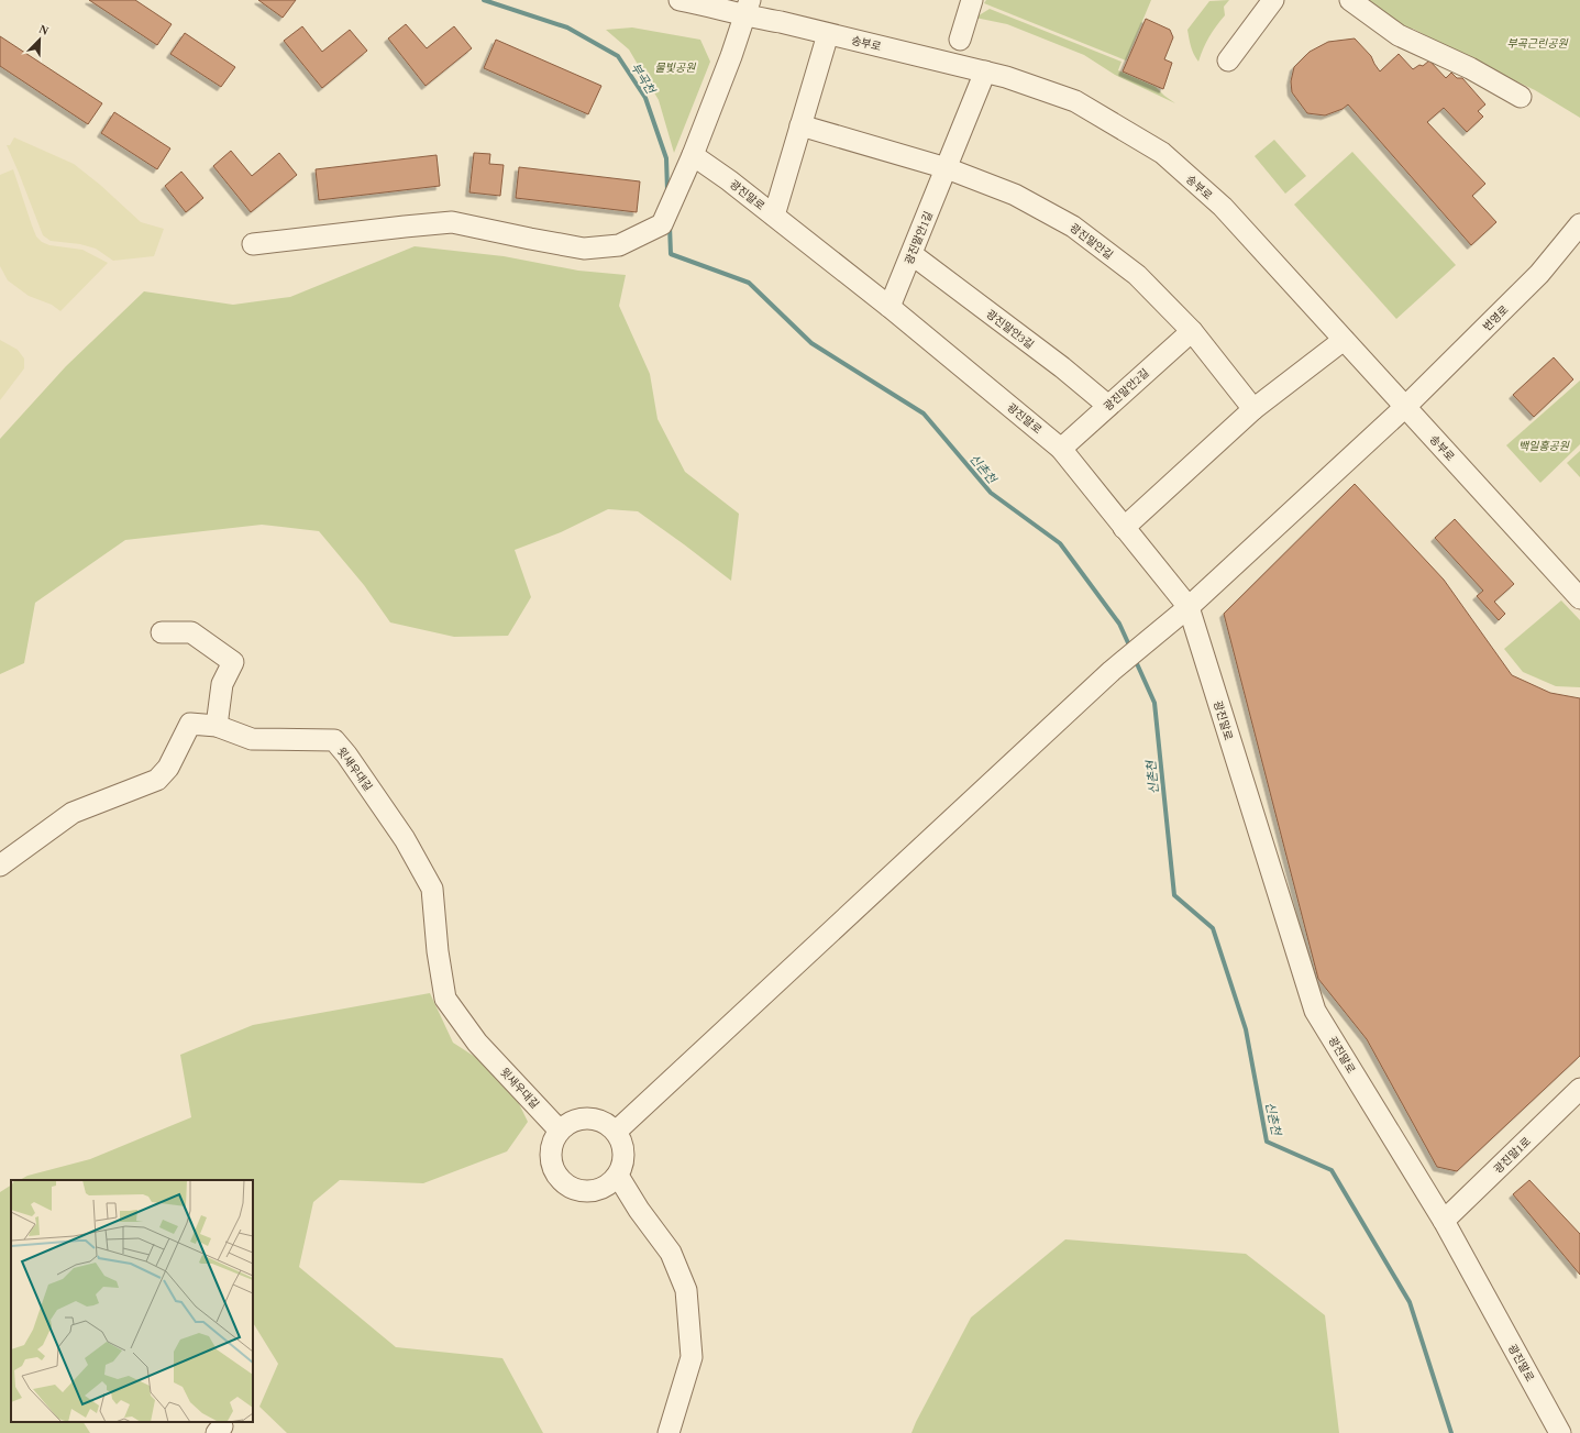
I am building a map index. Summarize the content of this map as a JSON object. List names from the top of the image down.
{
  "streets": {
    "street": [
      "송부로",
      "광진말로",
      "광진말안1길",
      "광진말안길",
      "번영로",
      "광진말안3길",
      "광진말안2길",
      "윗새우대길",
      "광진말1로"
    ]
  },
  "crossings": [
    ["송부로", "광진말안1길"],
    ["송부로", "번영로"],
    ["광진말로", "광진말안1길"],
    ["광진말로", "번영로"],
    ["광진말로", "광진말안2길"],
    ["광진말로", "광진말1로"],
    ["광진말안1길", "광진말안길"],
    ["광진말안1길", "광진말안3길"],
    ["광진말안길", "광진말안2길"],
    ["번영로", "윗새우대길"],
    ["광진말안3길", "광진말안2길"]
  ],
  "water": ["부곡천", "신촌천"],
  "parks": ["부곡근린공원", "물빛공원", "백일홍공원"],
  "north": "top right"
}
